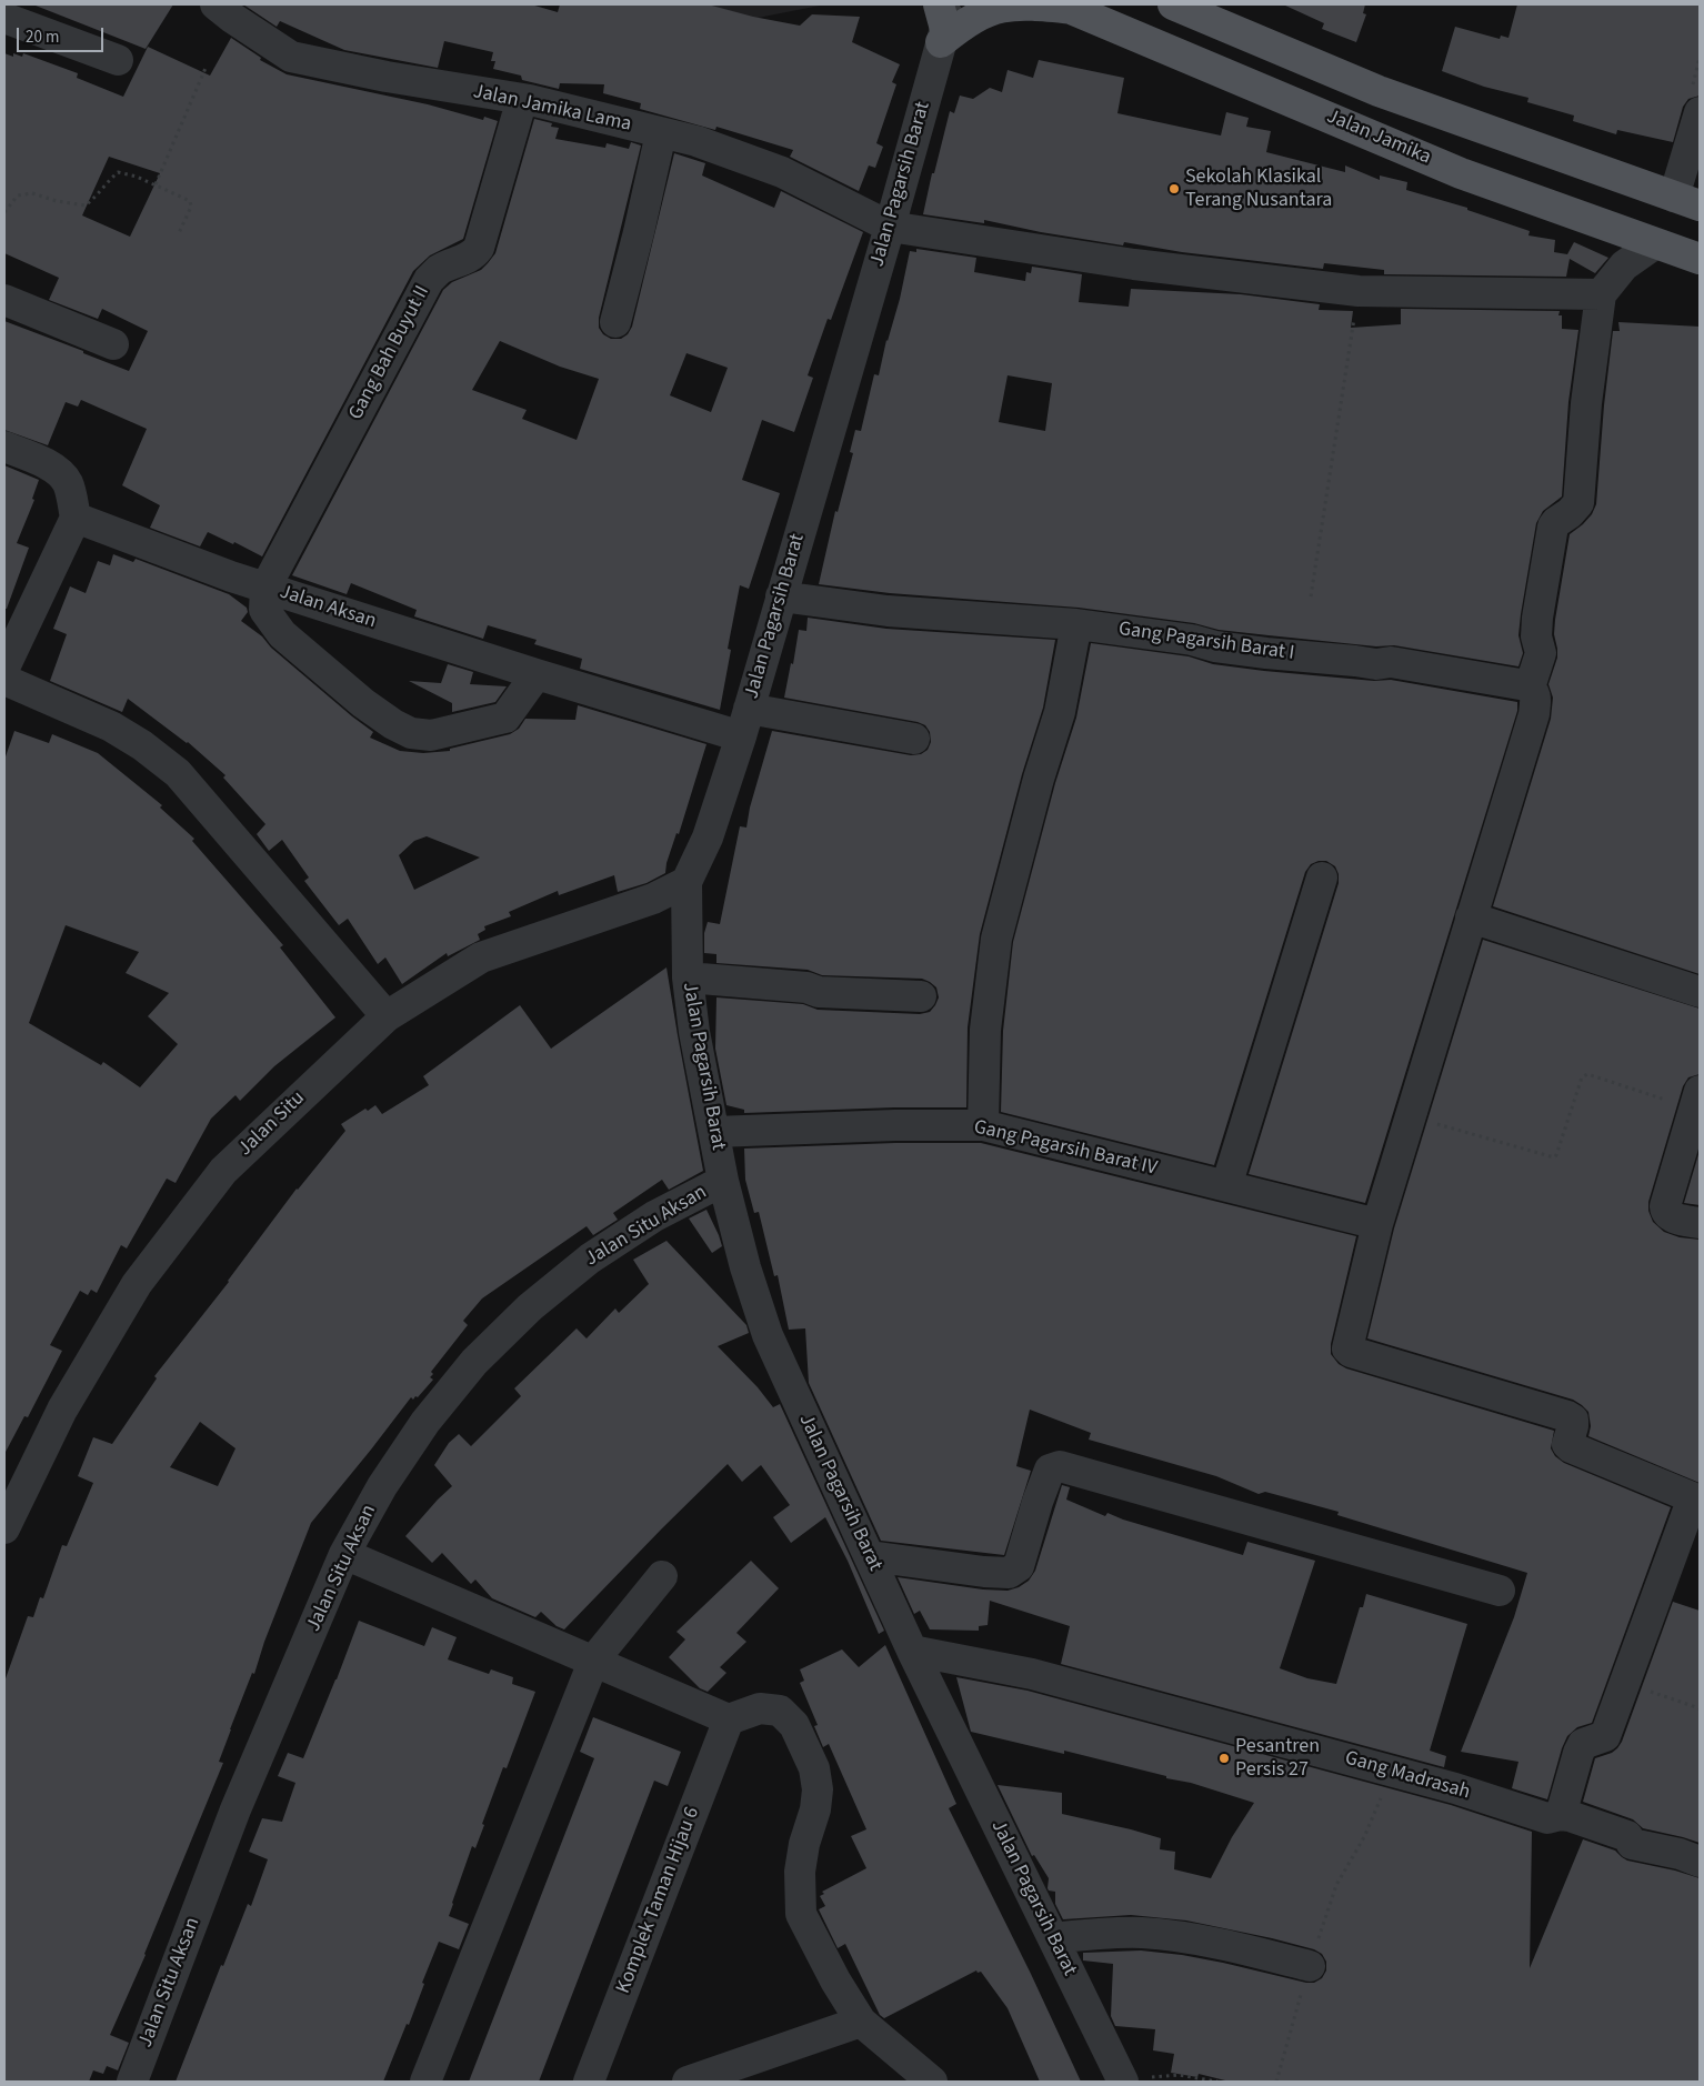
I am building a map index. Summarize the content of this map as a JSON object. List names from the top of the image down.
{
  "streets": {
    "main road": ["Jalan Jamika"],
    "street": [
      "Jalan Jamika Lama",
      "Jalan Pagarsih Barat",
      "Gang Bah Buyut II",
      "Jalan Aksan",
      "Gang Pagarsih Barat I",
      "Jalan Situ",
      "Gang Pagarsih Barat IV",
      "Jalan Situ Aksan",
      "Gang Madrasah",
      "Komplek Taman Hijau 6"
    ]
  },
  "crossings": [
    ["Jalan Jamika Lama", "Jalan Pagarsih Barat"],
    ["Jalan Jamika Lama", "Gang Bah Buyut II"],
    ["Jalan Jamika", "Jalan Pagarsih Barat"],
    ["Jalan Pagarsih Barat", "Jalan Aksan"],
    ["Jalan Pagarsih Barat", "Gang Pagarsih Barat I"],
    ["Jalan Pagarsih Barat", "Jalan Situ"],
    ["Jalan Pagarsih Barat", "Gang Pagarsih Barat IV"],
    ["Jalan Pagarsih Barat", "Jalan Situ Aksan"],
    ["Jalan Pagarsih Barat", "Gang Madrasah"],
    ["Gang Bah Buyut II", "Jalan Aksan"]
  ],
  "places": ["Sekolah Klasikal Terang Nusantara", "Pesantren Persis 27"],
  "scale_bar": "20 m"
}
